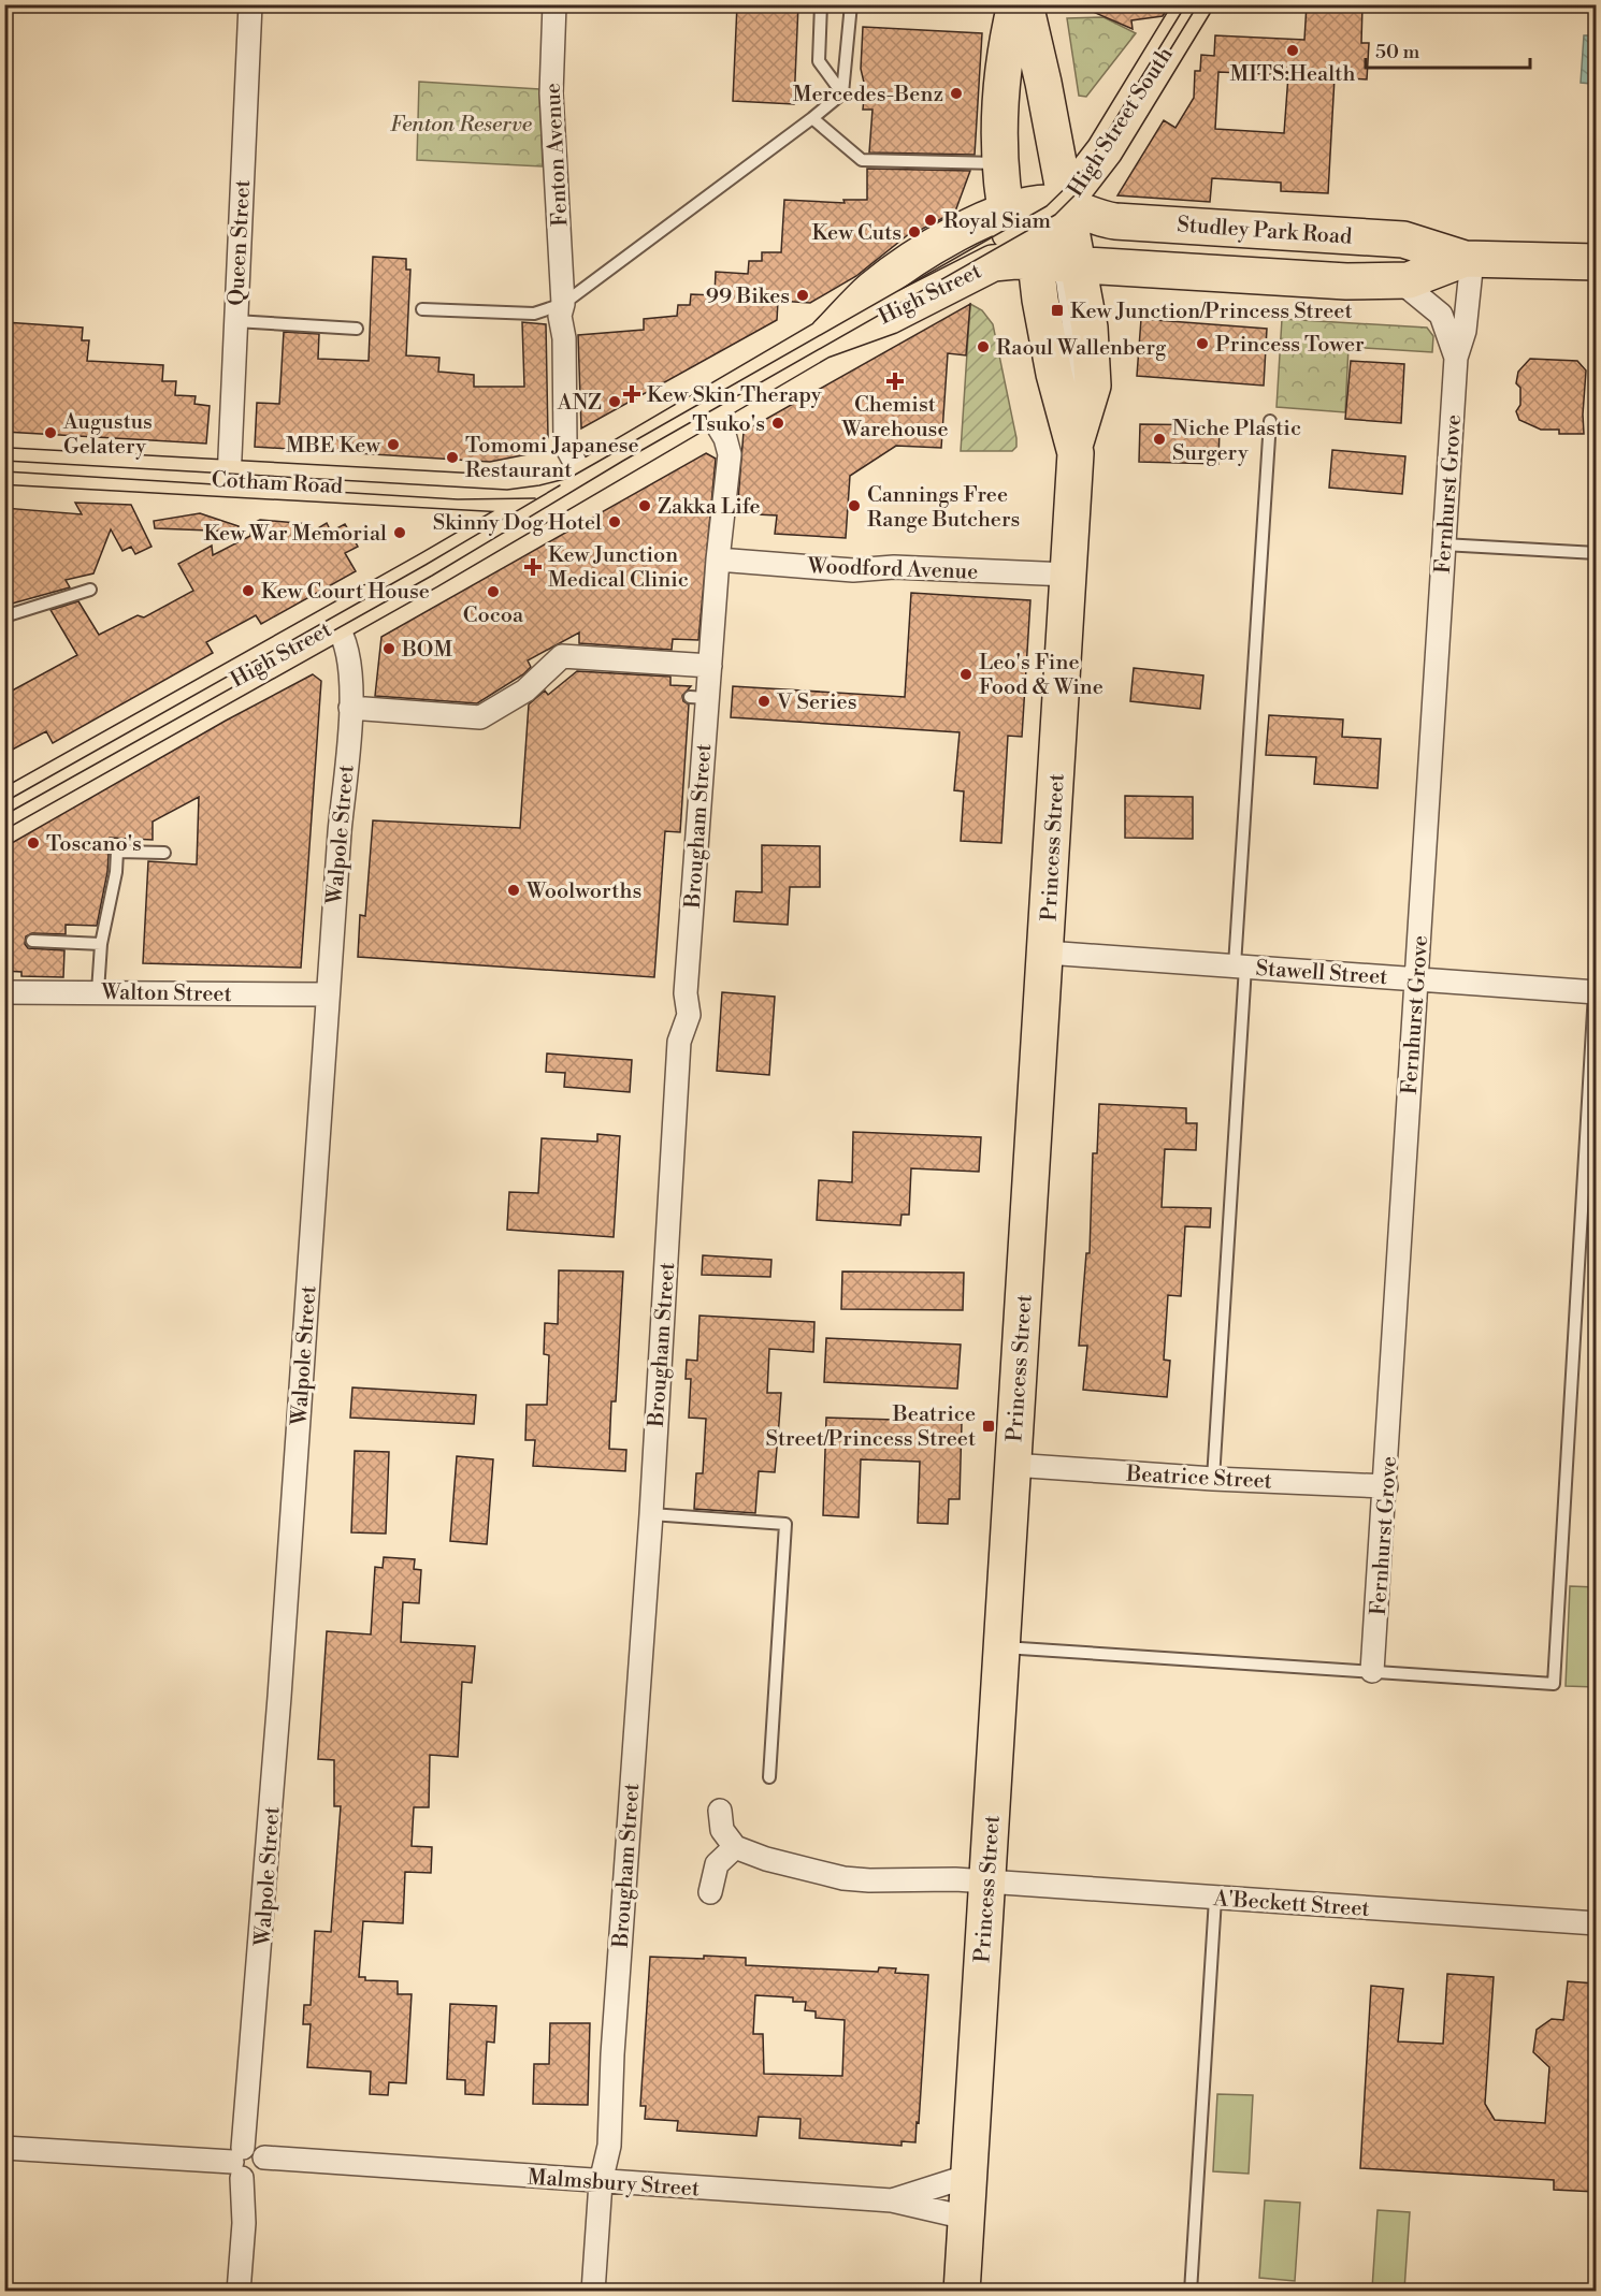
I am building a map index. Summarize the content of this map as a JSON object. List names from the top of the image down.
{
  "streets": {
    "main road": [
      "High Street South",
      "Studley Park Road",
      "High Street",
      "Cotham Road",
      "Princess Street"
    ],
    "street": [
      "Fenton Avenue",
      "Queen Street",
      "Fernhurst Grove",
      "Woodford Avenue",
      "Brougham Street",
      "Walpole Street",
      "Stawell Street",
      "Walton Street",
      "Beatrice Street",
      "A'Beckett Street",
      "Malmsbury Street"
    ]
  },
  "crossings": [
    ["High Street South", "Studley Park Road"],
    ["High Street South", "High Street"],
    ["High Street South", "Princess Street"],
    ["Fenton Avenue", "High Street"],
    ["Studley Park Road", "High Street"],
    ["Studley Park Road", "Fernhurst Grove"],
    ["Studley Park Road", "Princess Street"],
    ["Queen Street", "Cotham Road"],
    ["High Street", "Cotham Road"],
    ["High Street", "Brougham Street"],
    ["High Street", "Walpole Street"],
    ["High Street", "Princess Street"],
    ["Fernhurst Grove", "Stawell Street"],
    ["Fernhurst Grove", "Beatrice Street"],
    ["Woodford Avenue", "Brougham Street"],
    ["Woodford Avenue", "Princess Street"],
    ["Brougham Street", "Malmsbury Street"],
    ["Walpole Street", "Walton Street"],
    ["Walpole Street", "Malmsbury Street"],
    ["Princess Street", "Stawell Street"],
    ["Princess Street", "Beatrice Street"],
    ["Princess Street", "A'Beckett Street"],
    ["Princess Street", "Malmsbury Street"]
  ],
  "parks": ["Fenton Reserve"],
  "places": {
    "other": [
      "MITS:Health",
      "Mercedes-Benz",
      "Royal Siam",
      "Kew Cuts",
      "99 Bikes",
      "Princess Tower",
      "Raoul Wallenberg",
      "ANZ",
      "Tsuko's",
      "Augustus Gelatery",
      "Niche Plastic Surgery",
      "MBE Kew",
      "Tomomi Japanese Restaurant",
      "Zakka Life",
      "Cannings Free Range Butchers",
      "Skinny Dog Hotel",
      "Kew War Memorial",
      "Kew Court House",
      "Cocoa",
      "BOM",
      "Leo's Fine Food & Wine",
      "V Series",
      "Toscano's",
      "Woolworths"
    ],
    "transit": ["Kew Junction/Princess Street", "Beatrice Street/Princess Street"],
    "health": ["Chemist Warehouse", "Kew Skin Therapy", "Kew Junction Medical Clinic"]
  },
  "scale_bar": "50 m"
}
